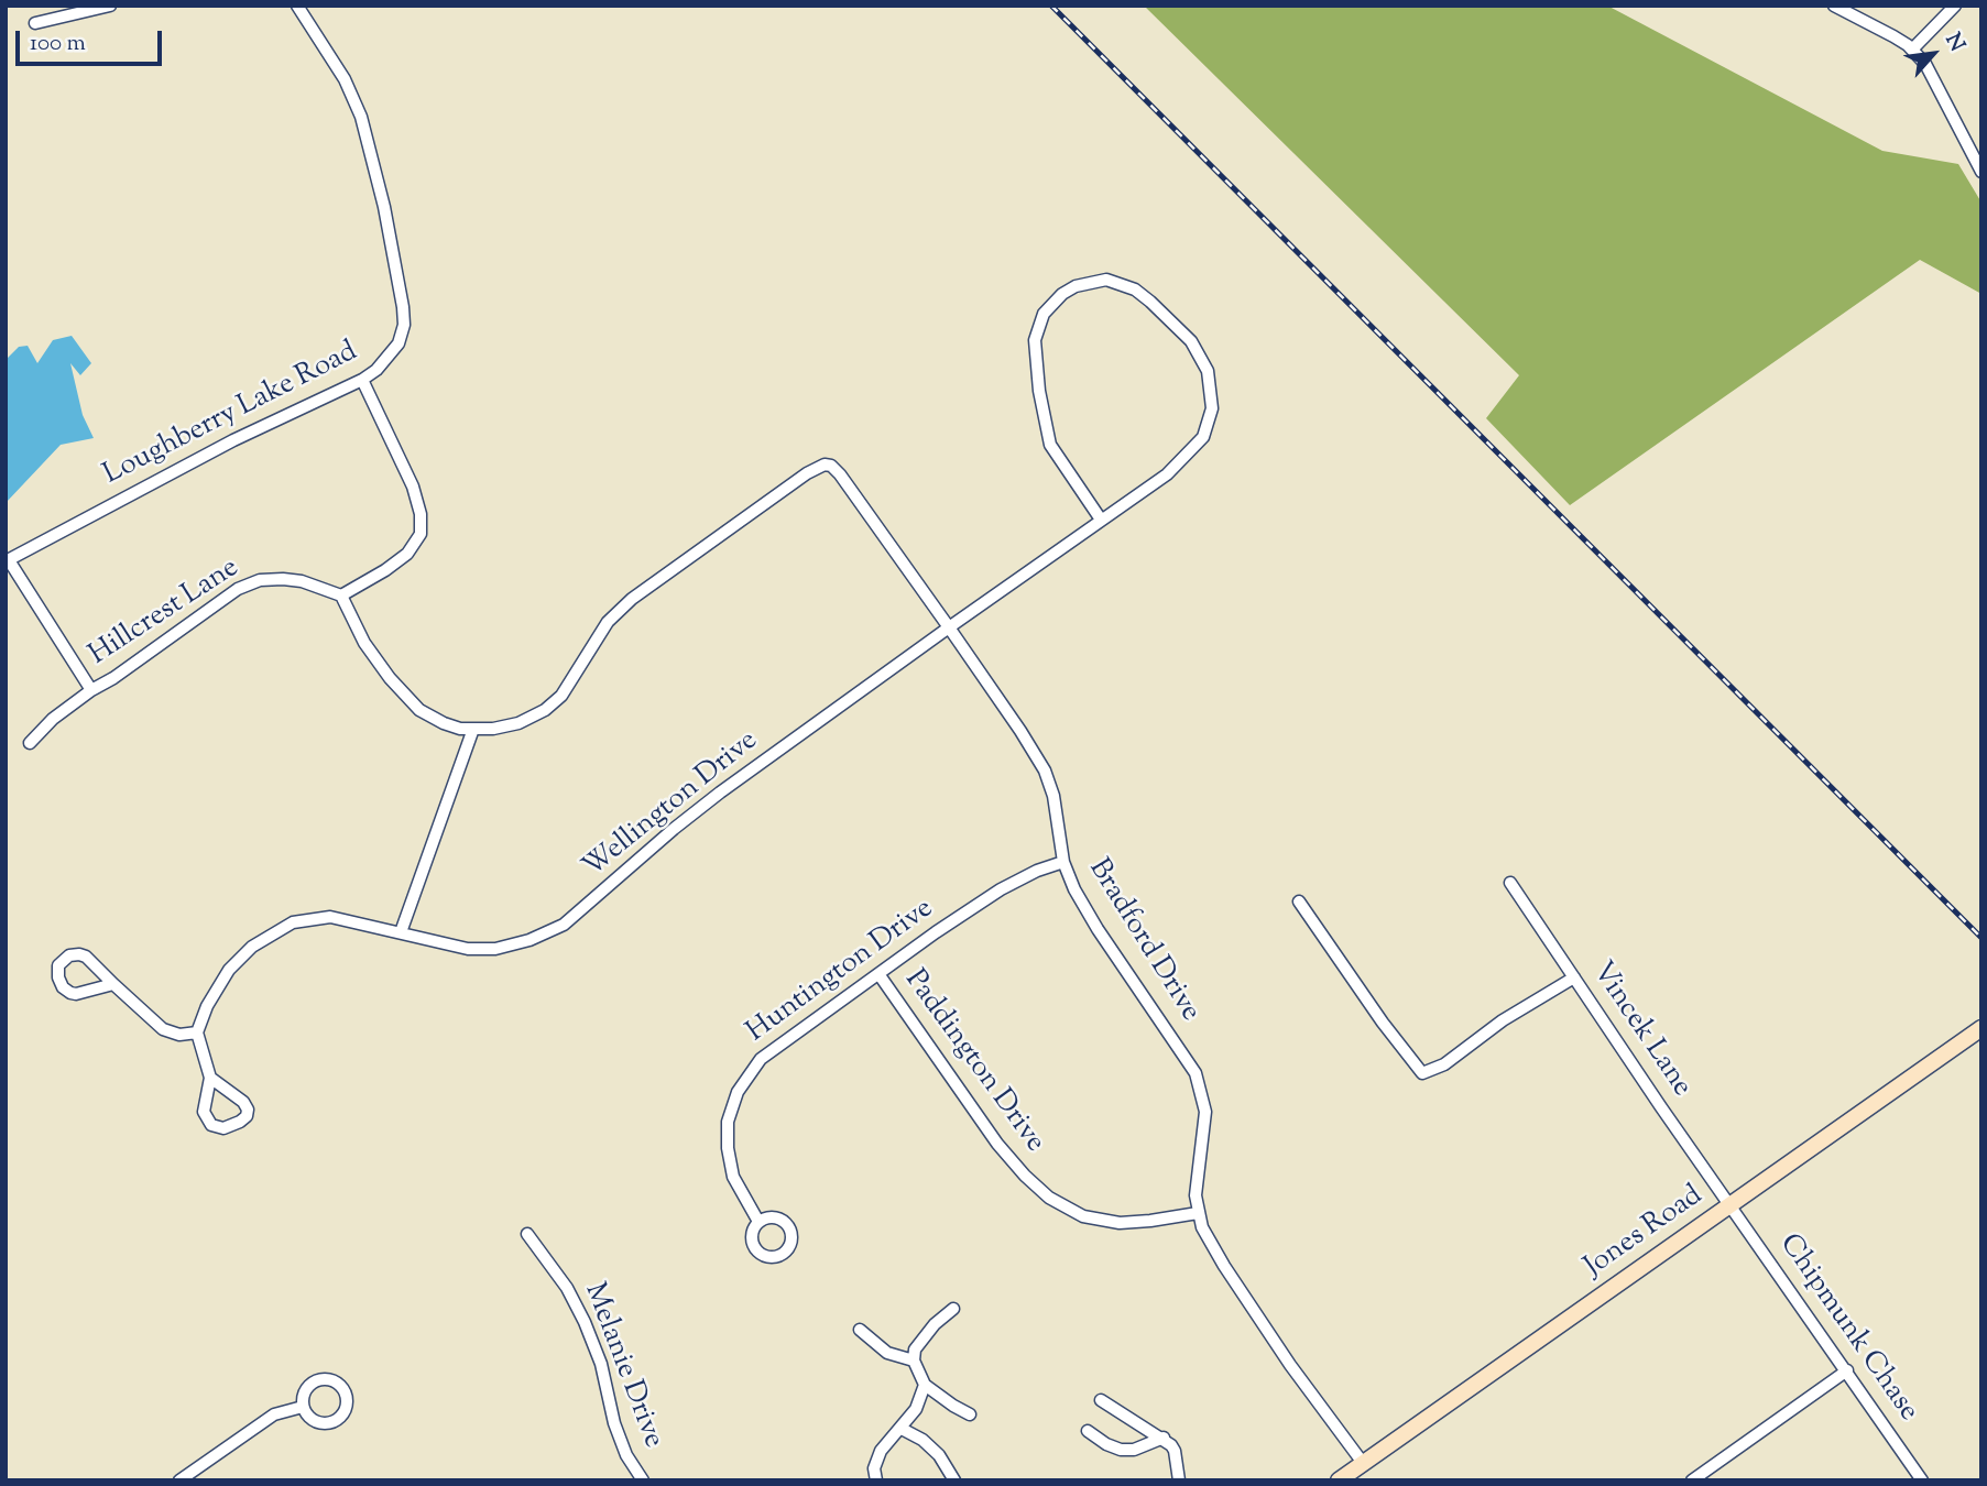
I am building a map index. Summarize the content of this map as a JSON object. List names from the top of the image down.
{
  "streets": {
    "street": [
      "Loughberry Lake Road",
      "Hillcrest Lane",
      "Wellington Drive",
      "Bradford Drive",
      "Huntington Drive",
      "Vincek Lane",
      "Paddington Drive",
      "Jones Road",
      "Chipmunk Chase",
      "Melanie Drive"
    ]
  },
  "crossings": [
    ["Wellington Drive", "Bradford Drive"],
    ["Bradford Drive", "Huntington Drive"],
    ["Bradford Drive", "Paddington Drive"],
    ["Bradford Drive", "Jones Road"],
    ["Huntington Drive", "Paddington Drive"],
    ["Vincek Lane", "Jones Road"],
    ["Vincek Lane", "Chipmunk Chase"],
    ["Jones Road", "Chipmunk Chase"]
  ],
  "scale_bar": "100 m",
  "north": "top right"
}
